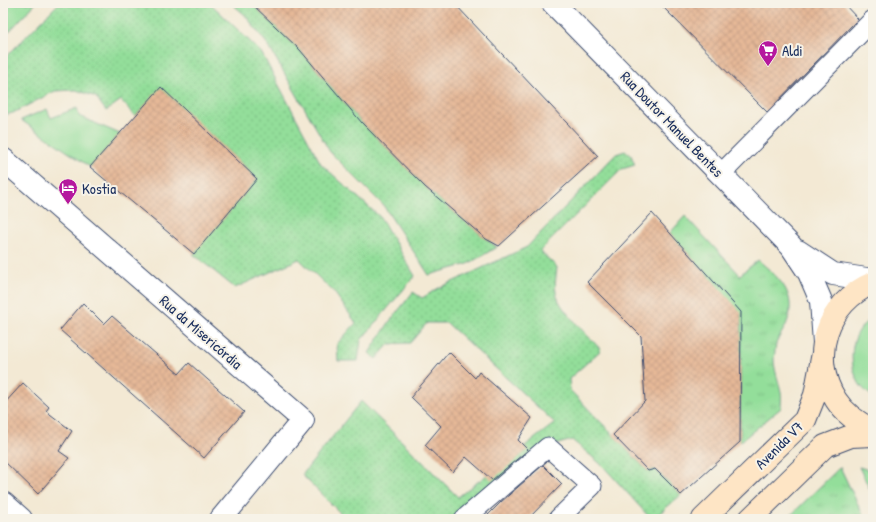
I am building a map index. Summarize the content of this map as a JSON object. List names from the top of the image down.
{
  "streets": {
    "street": ["Rua Doutor Manuel Bentes", "Rua da Misericórdia", "Avenida V7"]
  },
  "places": {
    "supermarket": ["Aldi"],
    "hotel": ["Kostia"]
  }
}
